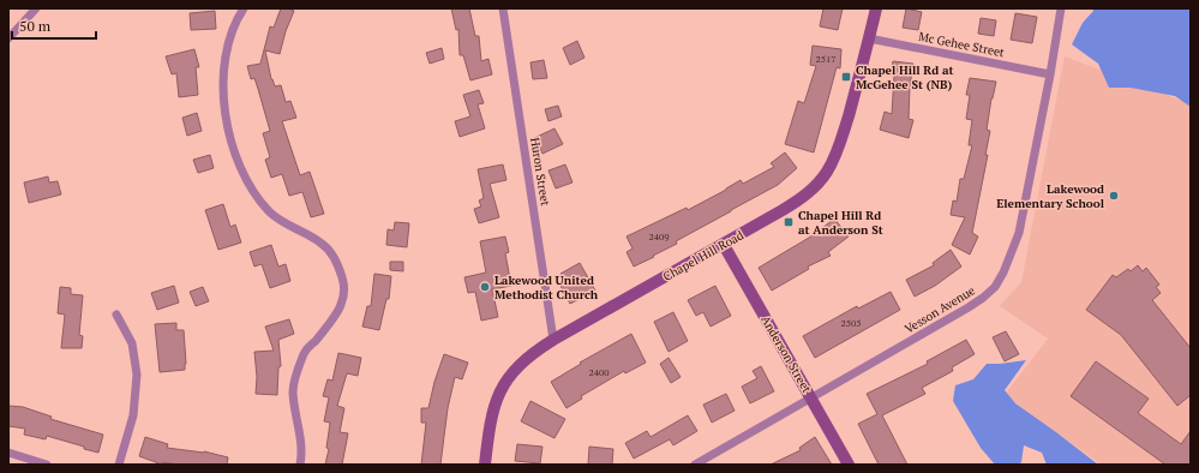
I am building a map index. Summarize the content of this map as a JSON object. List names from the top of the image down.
{
  "streets": {
    "street": [
      "Mc Gehee Street",
      "Huron Street",
      "Chapel Hill Road",
      "Vesson Avenue",
      "Anderson Street"
    ]
  },
  "crossings": [
    ["Mc Gehee Street", "Chapel Hill Road"],
    ["Mc Gehee Street", "Vesson Avenue"],
    ["Huron Street", "Chapel Hill Road"],
    ["Chapel Hill Road", "Anderson Street"],
    ["Vesson Avenue", "Anderson Street"]
  ],
  "places": {
    "transit": ["Chapel Hill Rd at McGehee St (NB)", "Chapel Hill Rd at Anderson St"],
    "other": ["Lakewood Elementary School", "Lakewood United Methodist Church"]
  },
  "house_numbers": [
    "2517",
    "2409",
    "2505",
    "2400"
  ],
  "scale_bar": "50 m"
}
